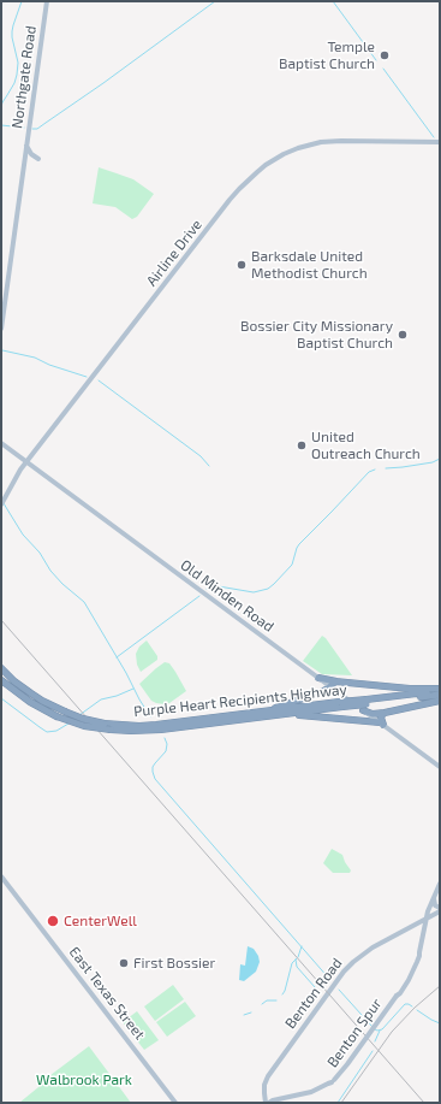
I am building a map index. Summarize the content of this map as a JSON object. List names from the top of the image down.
{
  "streets": {
    "highway": ["Purple Heart Recipients Highway"],
    "main road": [
      "Northgate Road",
      "Airline Drive",
      "Old Minden Road",
      "East Texas Street",
      "Benton Road",
      "Benton Spur"
    ]
  },
  "crossings": [
    ["Airline Drive", "Old Minden Road"],
    ["Benton Road", "Benton Spur"]
  ],
  "parks": ["Walbrook Park"],
  "places": [
    "Temple Baptist Church",
    "Barksdale United Methodist Church",
    "Bossier City Missionary Baptist Church",
    "United Outreach Church",
    "CenterWell",
    "First Bossier"
  ]
}
